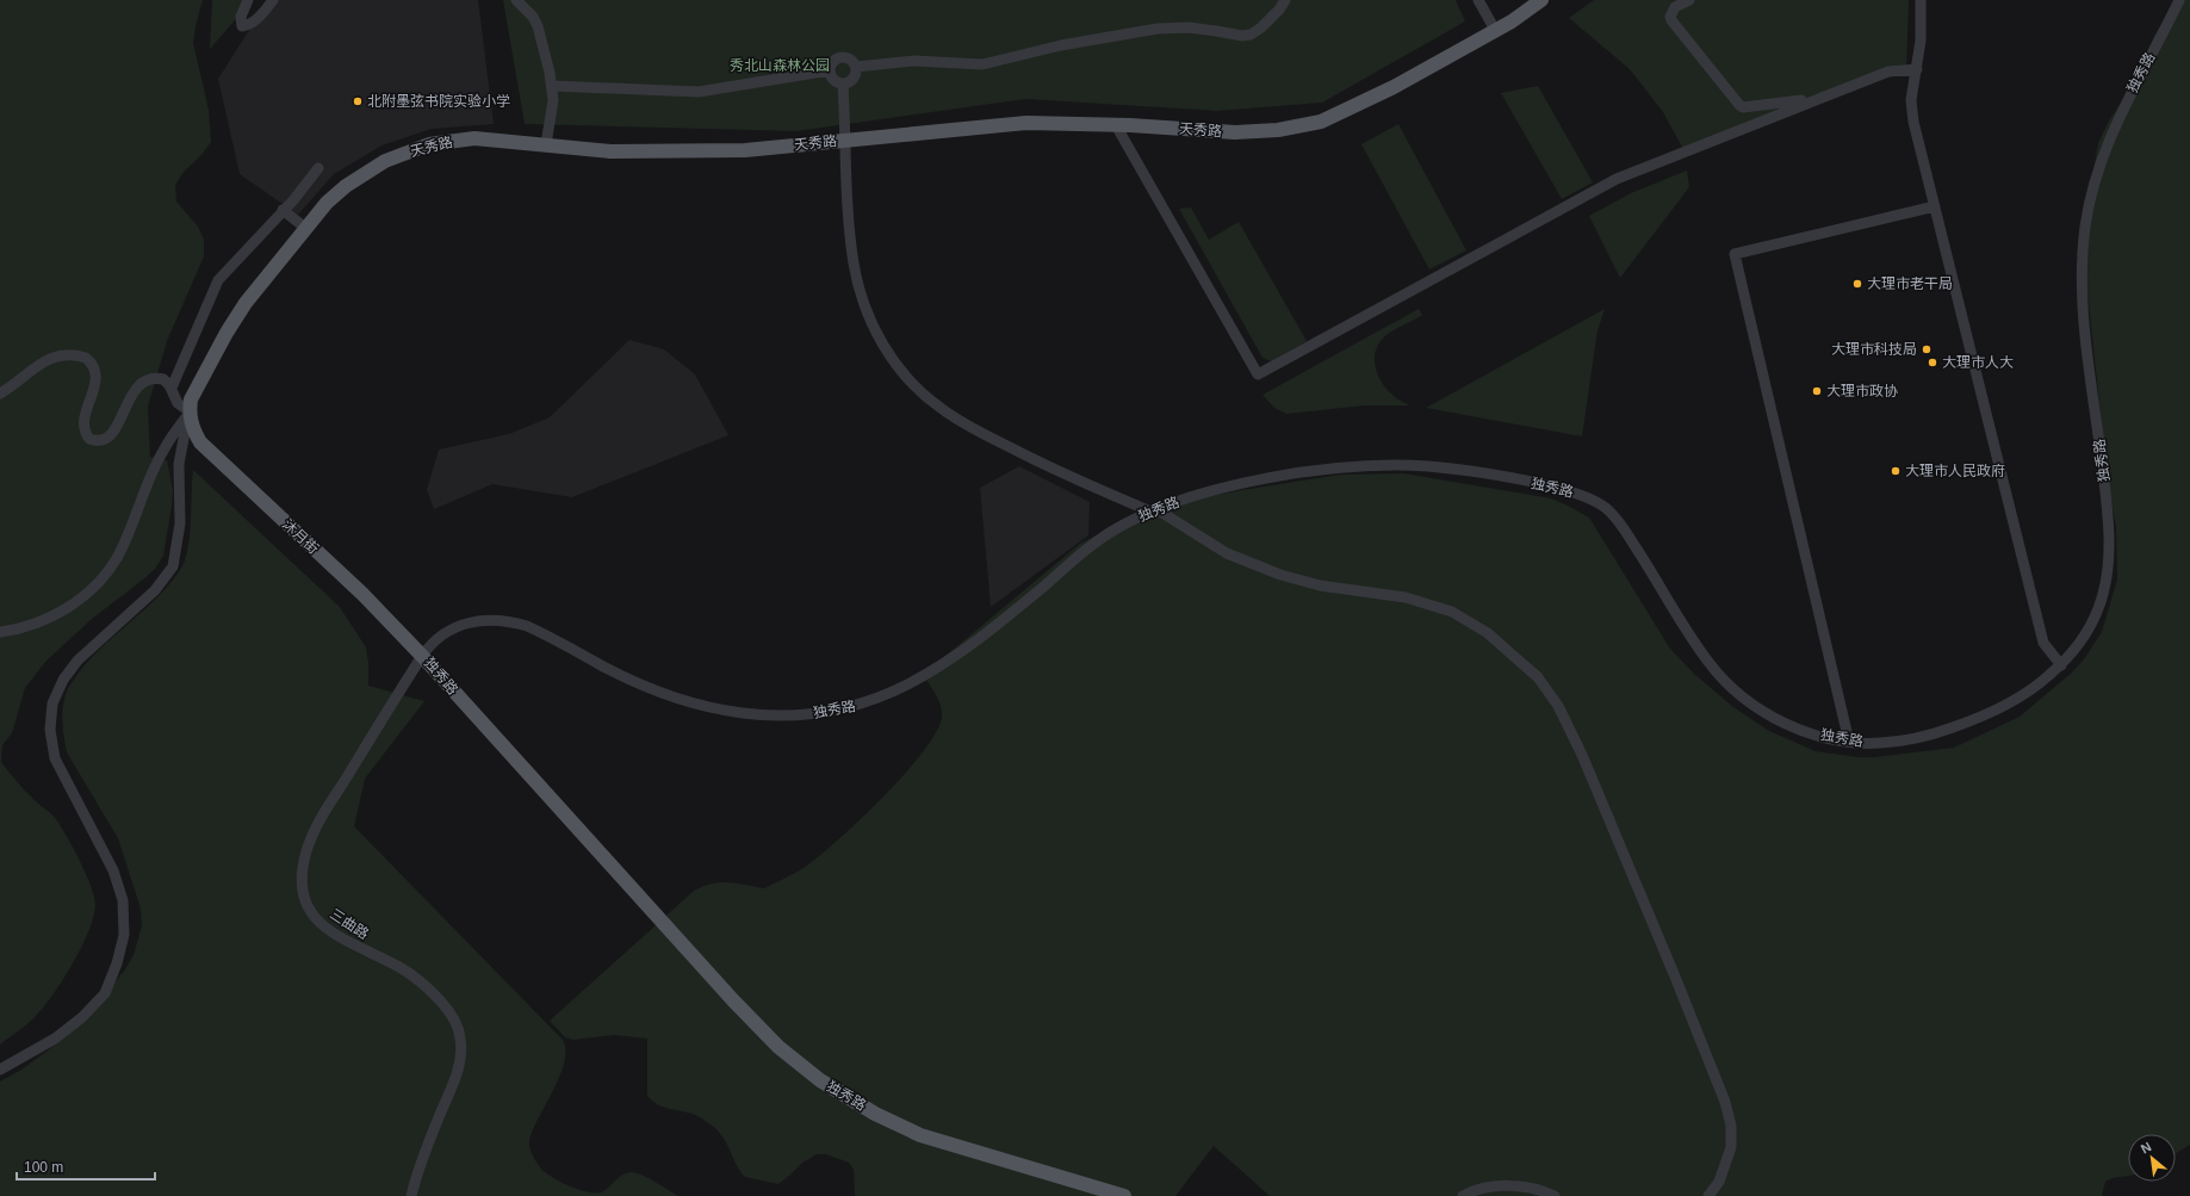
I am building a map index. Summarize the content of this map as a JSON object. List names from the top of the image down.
{
  "streets": {
    "main road": ["独秀路", "天秀路", "沐月街"],
    "street": ["三曲路"]
  },
  "crossings": [
    ["独秀路", "沐月街"],
    ["独秀路", "三曲路"],
    ["天秀路", "沐月街"],
    ["沐月街", "三曲路"]
  ],
  "parks": ["秀北山森林公园"],
  "places": [
    "北附墨弦书院实验小学",
    "大理市老干局",
    "大理市科技局",
    "大理市人大",
    "大理市政协",
    "大理市人民政府"
  ],
  "scale_bar": "100 m",
  "north": "top left"
}
